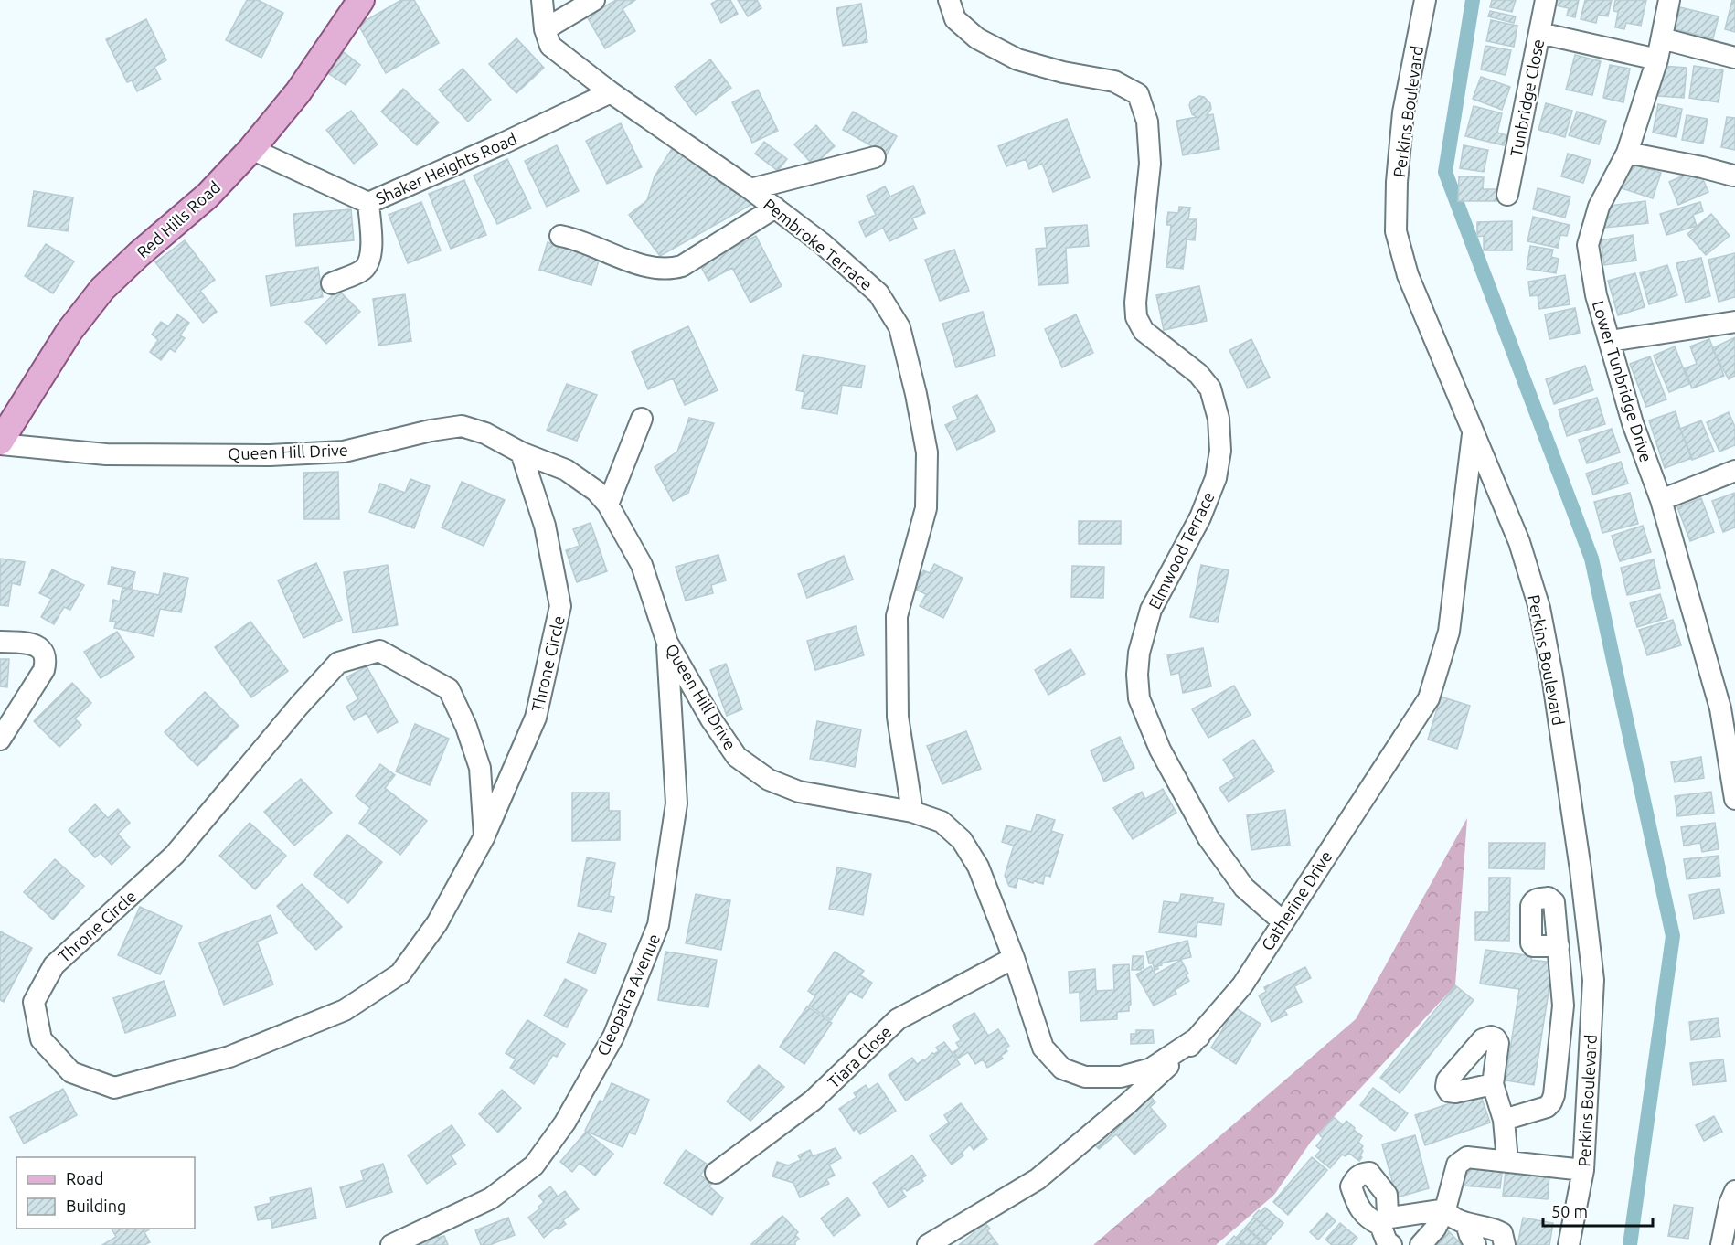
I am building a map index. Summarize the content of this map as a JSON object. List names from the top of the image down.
{
  "streets": {
    "main road": ["Red Hills Road"],
    "street": [
      "Tunbridge Close",
      "Perkins Boulevard",
      "Shaker Heights Road",
      "Pembroke Terrace",
      "Lower Tunbridge Drive",
      "Queen Hill Drive",
      "Elmwood Terrace",
      "Throne Circle",
      "Catherine Drive",
      "Cleopatra Avenue",
      "Tiara Close"
    ]
  },
  "crossings": [
    ["Perkins Boulevard", "Catherine Drive"],
    ["Shaker Heights Road", "Red Hills Road"],
    ["Shaker Heights Road", "Pembroke Terrace"],
    ["Red Hills Road", "Queen Hill Drive"],
    ["Pembroke Terrace", "Queen Hill Drive"],
    ["Queen Hill Drive", "Throne Circle"],
    ["Queen Hill Drive", "Catherine Drive"],
    ["Queen Hill Drive", "Cleopatra Avenue"],
    ["Queen Hill Drive", "Tiara Close"],
    ["Elmwood Terrace", "Catherine Drive"]
  ],
  "legend": ["Road", "Building"],
  "scale_bar": "50 m"
}
